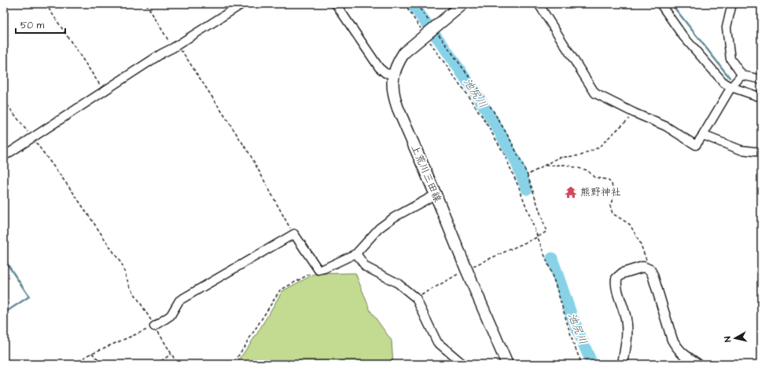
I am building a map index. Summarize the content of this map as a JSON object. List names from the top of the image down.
{
  "streets": {
    "main road": ["上荒川三田線"]
  },
  "water": ["池尻川"],
  "places": {
    "temple": ["熊野神社"]
  },
  "scale_bar": "50 m",
  "north": "left"
}
